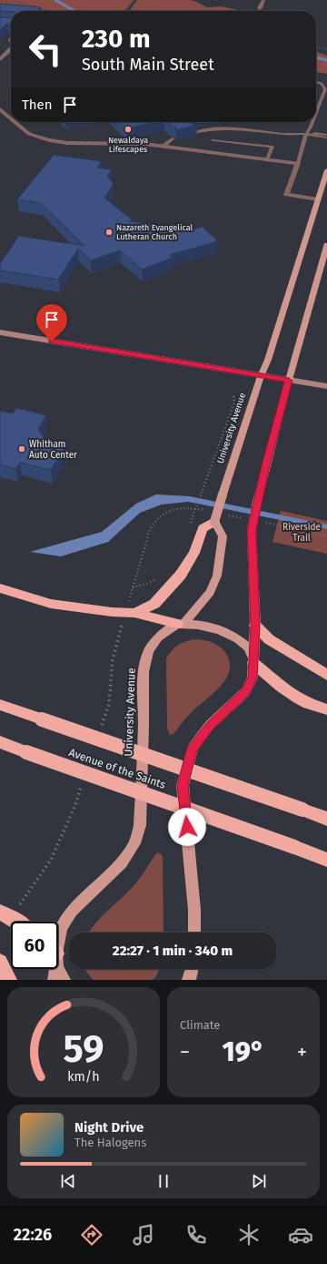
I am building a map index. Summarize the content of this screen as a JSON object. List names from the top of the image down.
{
  "streets": {
    "highway": ["Avenue of the Saints"],
    "main road": ["University Avenue"]
  },
  "parks": ["Riverside Trail"],
  "places": ["Newaldaya Lifescapes", "Nazareth Evangelical Lutheran Church", "Whitham Auto Center"],
  "page": {
    "turn": ["230 m", "South Main Street"],
    "then": "Then",
    "limit": "60",
    "trip": "22:27 · 1 min · 340 m",
    "tile": "Climate",
    "heat": ["−", "19°", "+"],
    "song": ["Night Drive", "The Halogens"],
    "tabs": "22:26",
    "gauge": ["59", "km/h"]
  }
}
